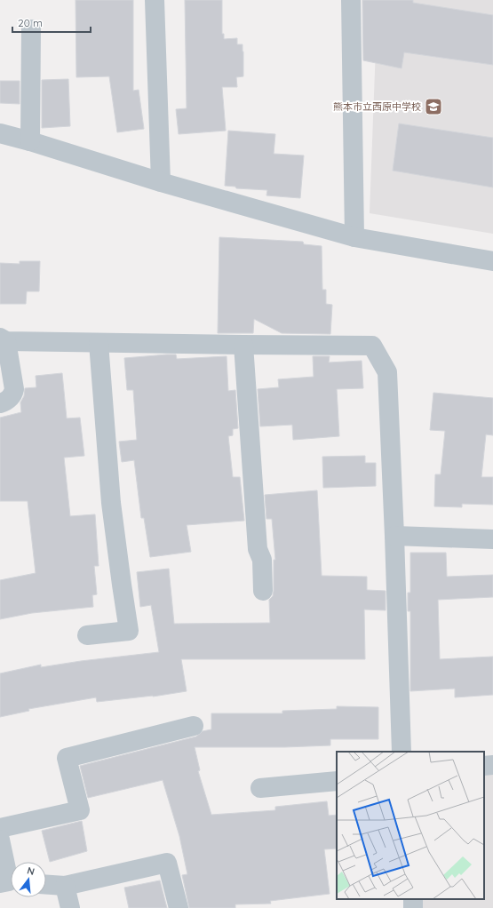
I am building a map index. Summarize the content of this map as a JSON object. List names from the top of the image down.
{
  "places": {
    "school or university": ["熊本市立西原中学校"]
  },
  "scale_bar": "20 m",
  "north": "top"
}
